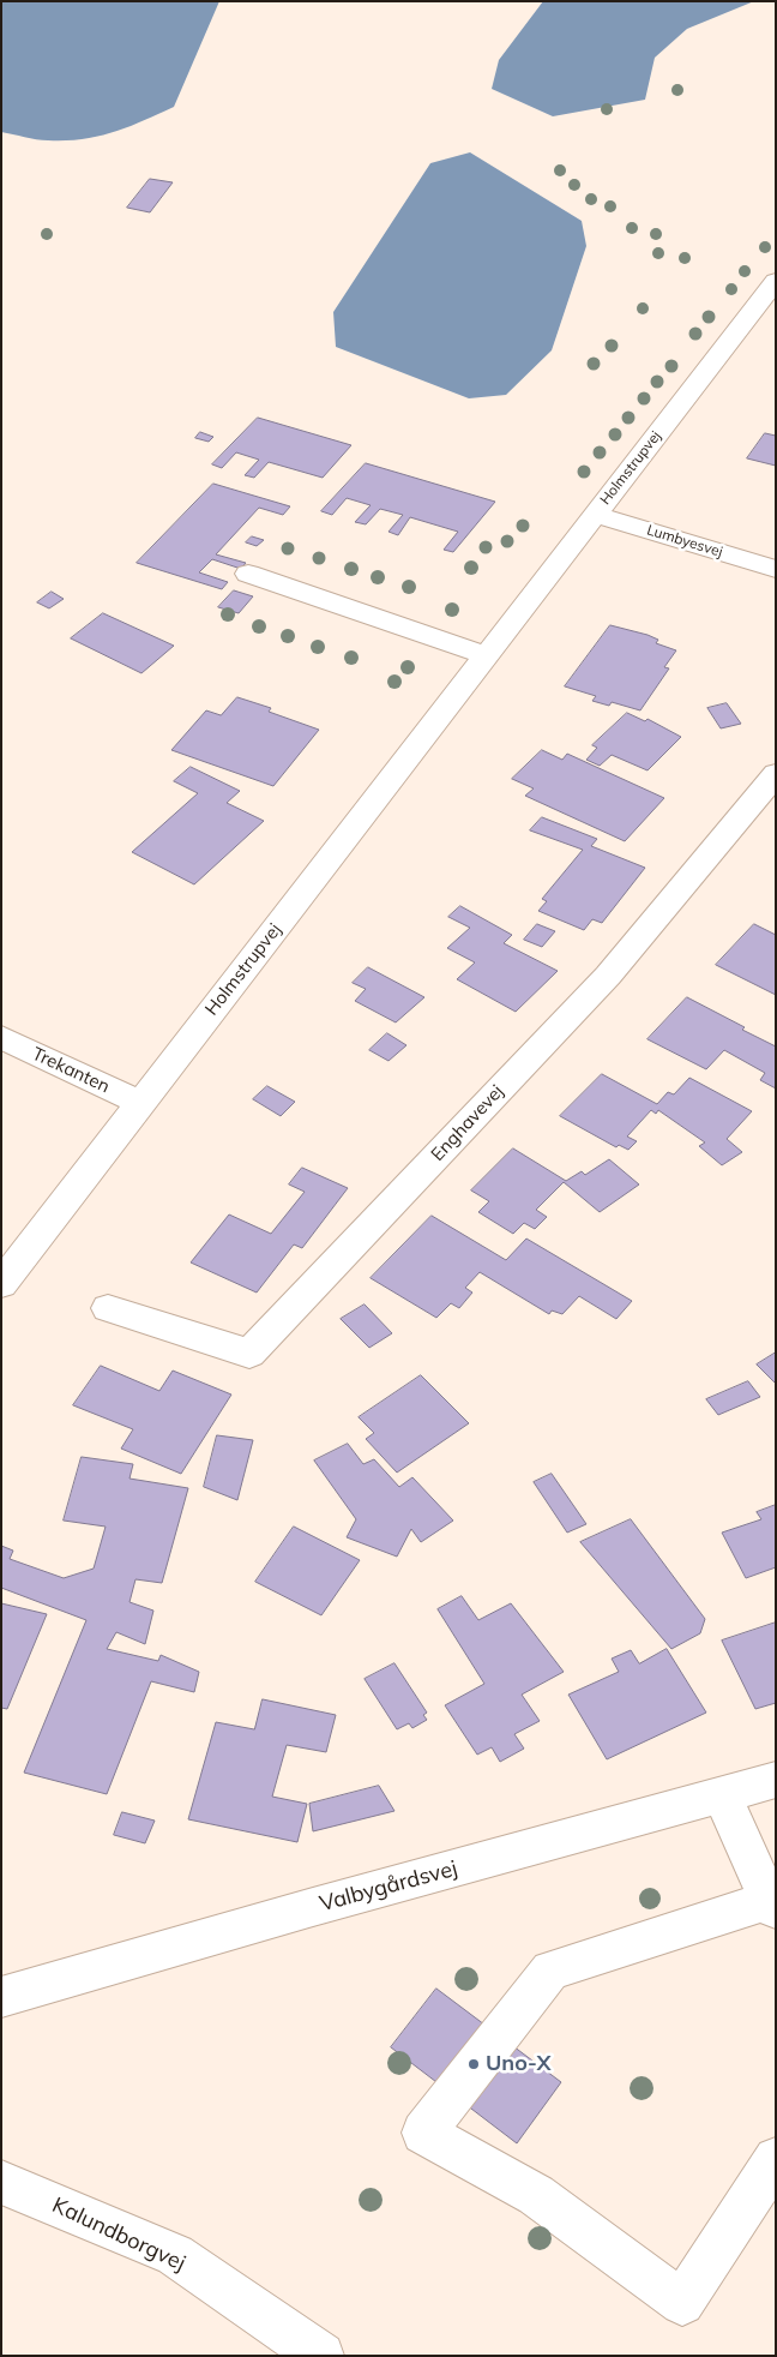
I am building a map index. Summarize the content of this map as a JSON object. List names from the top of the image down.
{
  "streets": {
    "street": [
      "Holmstrupvej",
      "Lumbyesvej",
      "Trekanten",
      "Enghavevej",
      "Valbygårdsvej",
      "Kalundborgvej"
    ]
  },
  "crossings": [
    ["Holmstrupvej", "Lumbyesvej"],
    ["Holmstrupvej", "Trekanten"]
  ],
  "places": ["Uno-X"]
}
